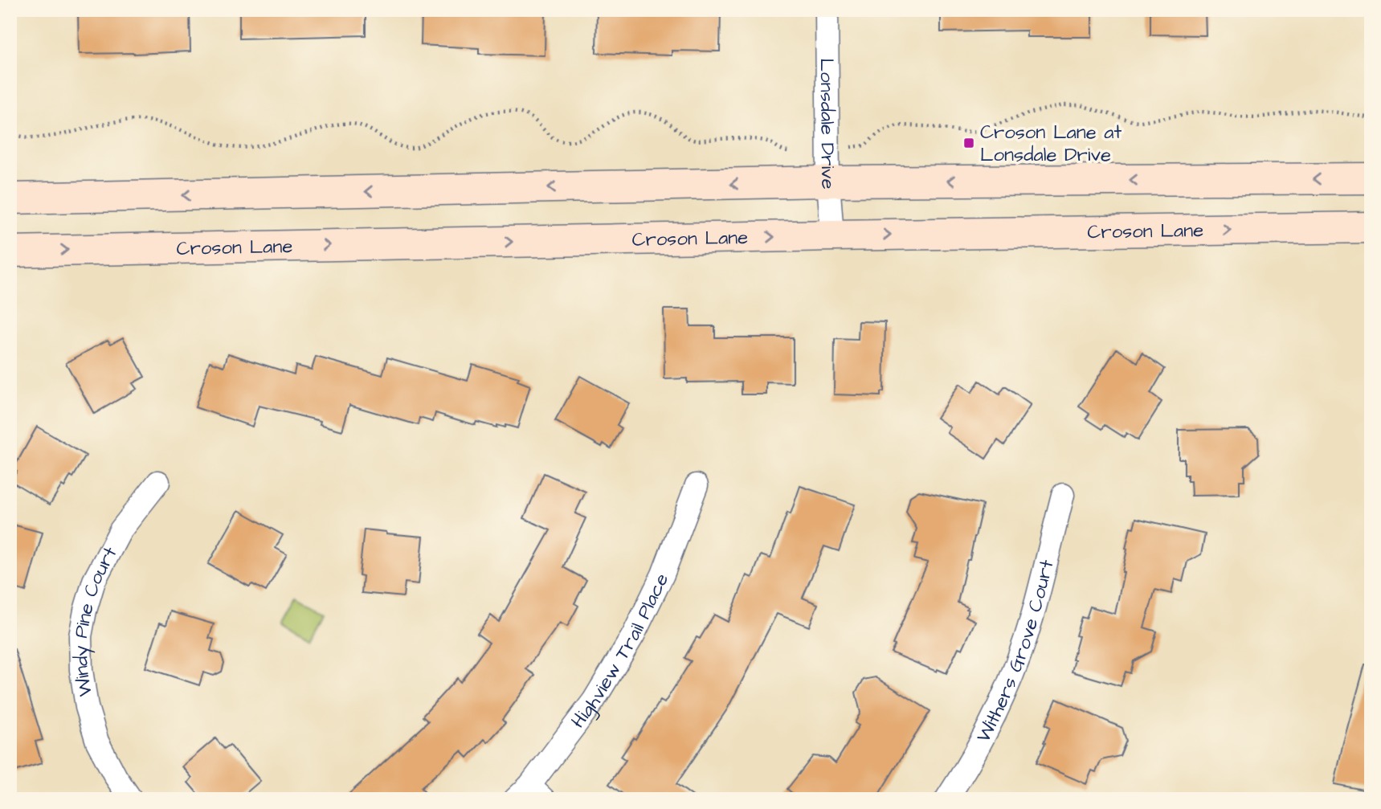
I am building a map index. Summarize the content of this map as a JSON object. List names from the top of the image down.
{
  "streets": {
    "main road": ["Croson Lane"],
    "street": [
      "Lonsdale Drive",
      "Windy Pine Court",
      "Highview Trail Place",
      "Withers Grove Court"
    ]
  },
  "crossings": [
    ["Lonsdale Drive", "Croson Lane"]
  ],
  "places": {
    "transit": ["Croson Lane at Lonsdale Drive"]
  }
}
